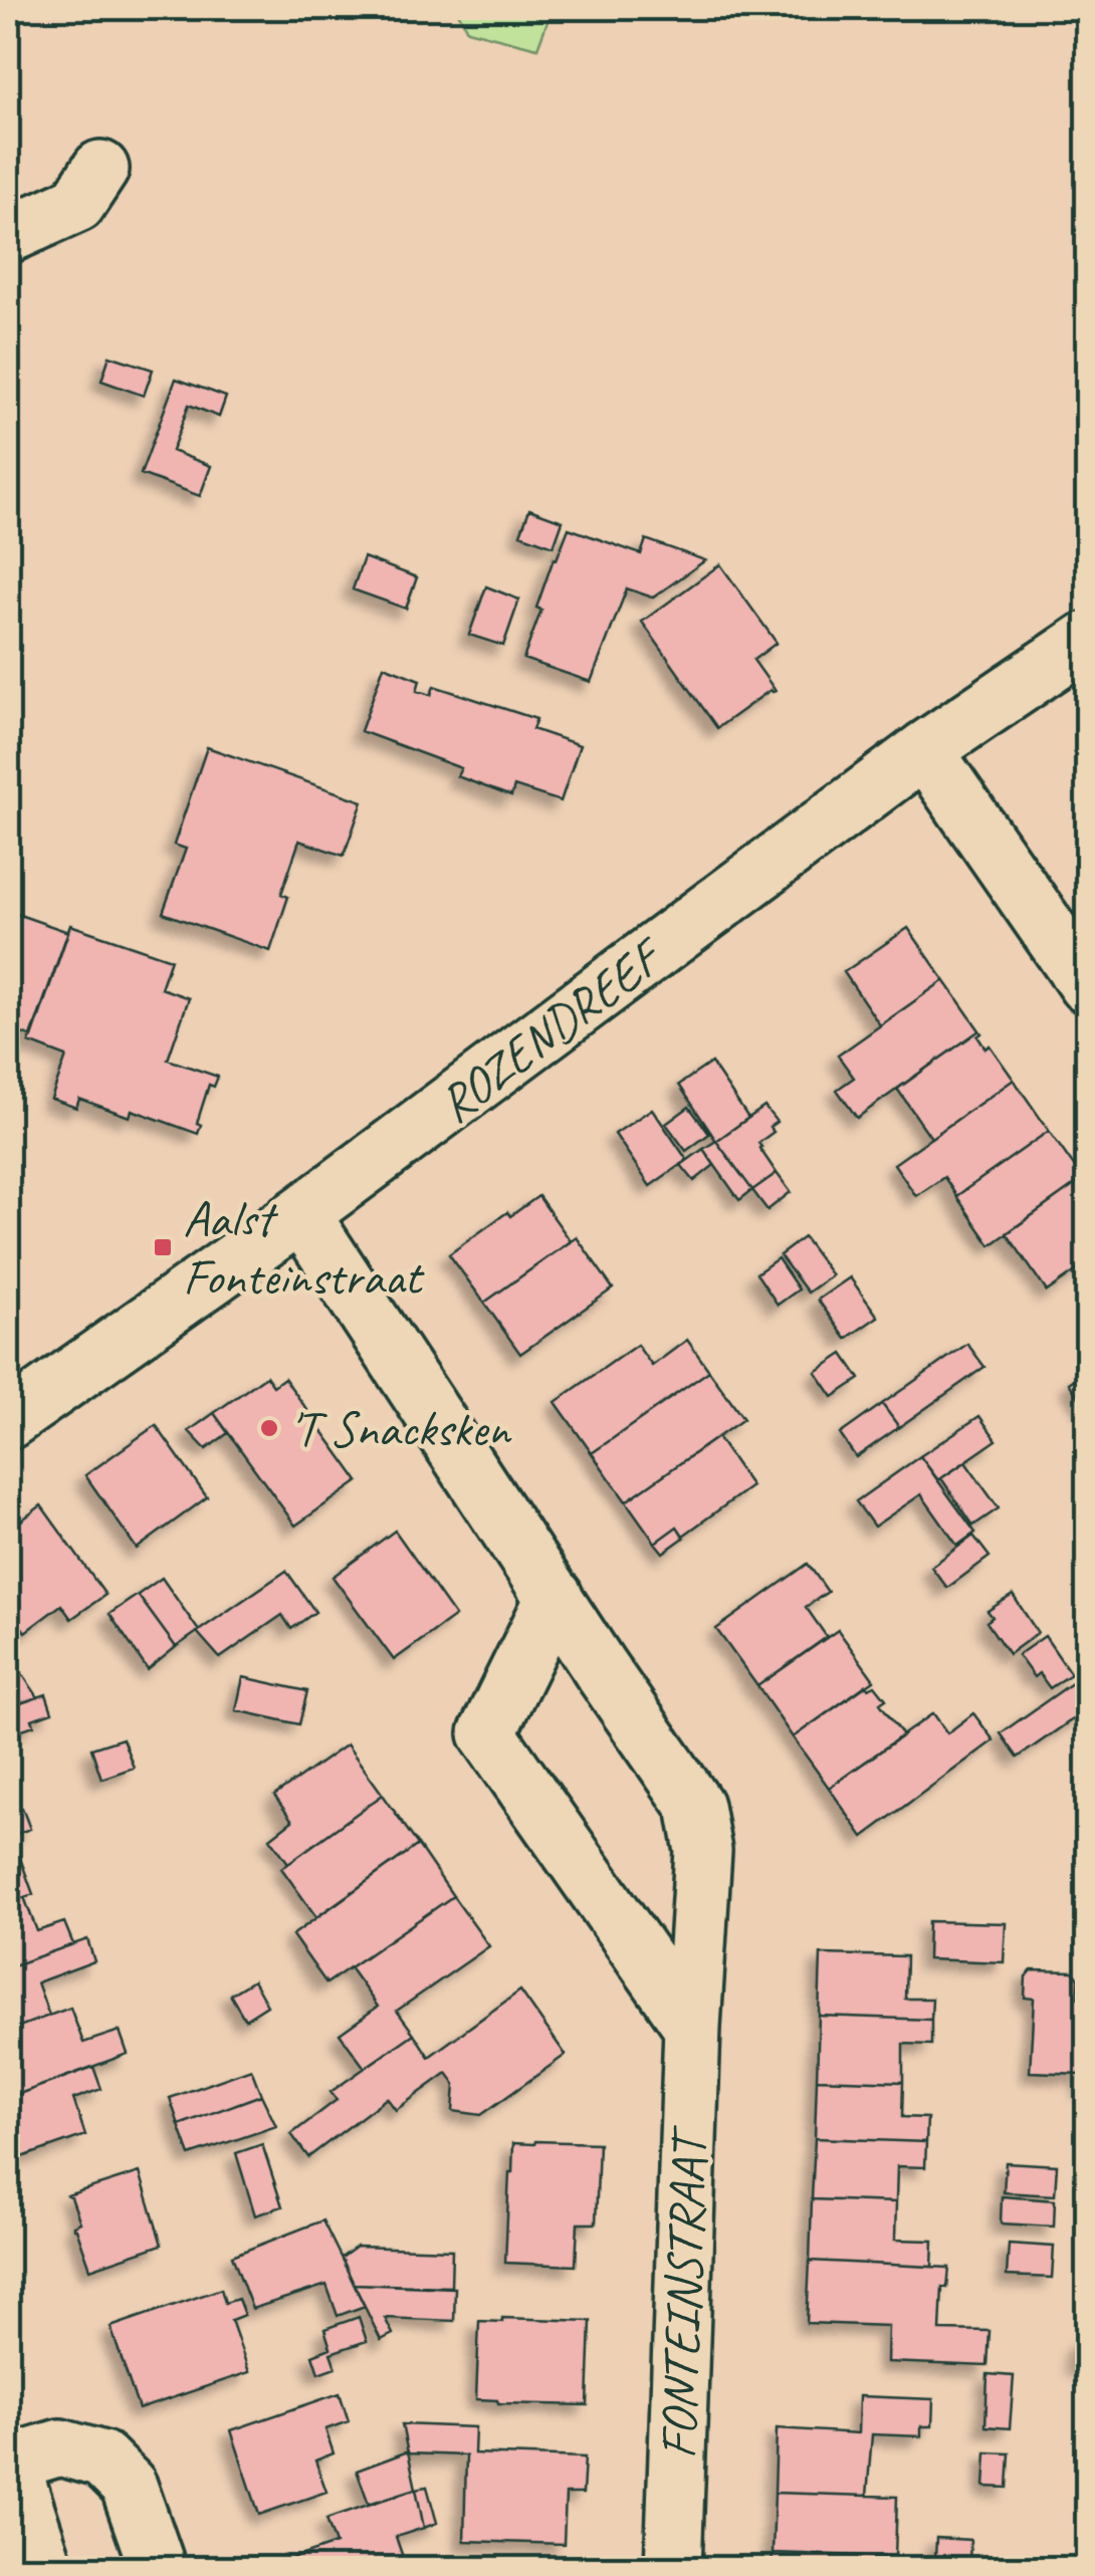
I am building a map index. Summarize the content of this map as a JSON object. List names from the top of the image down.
{
  "streets": {
    "street": ["ROZENDREEF", "FONTEINSTRAAT"]
  },
  "crossings": [
    ["ROZENDREEF", "FONTEINSTRAAT"]
  ],
  "places": {
    "transit": ["Aalst Fonteinstraat"],
    "other": ["'T Snacksken"]
  }
}
